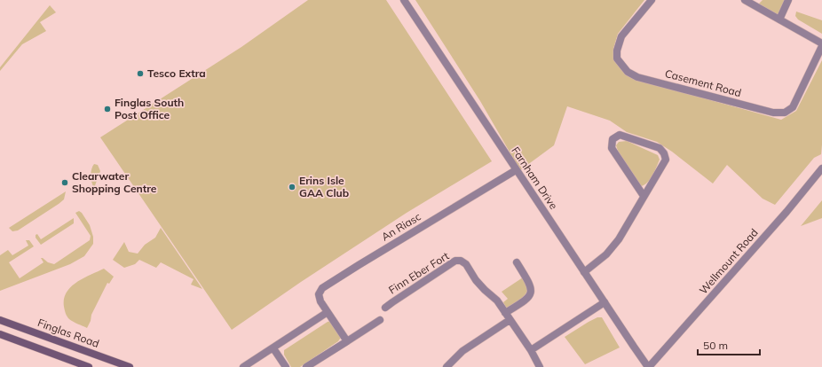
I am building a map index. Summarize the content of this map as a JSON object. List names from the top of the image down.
{
  "streets": {
    "main road": ["Finglas Road"],
    "street": [
      "Casement Road",
      "Farnham Drive",
      "An Riasc",
      "Wellmount Road",
      "Finn Eber Fort"
    ]
  },
  "crossings": [
    ["Farnham Drive", "An Riasc"],
    ["Farnham Drive", "Wellmount Road"]
  ],
  "places": [
    "Tesco Extra",
    "Finglas South Post Office",
    "Clearwater Shopping Centre",
    "Erins Isle GAA Club"
  ],
  "scale_bar": "50 m"
}
